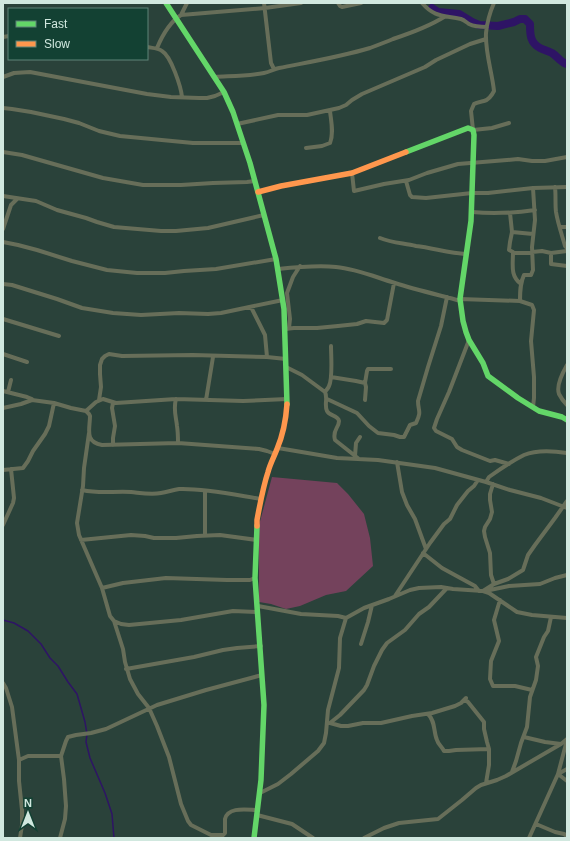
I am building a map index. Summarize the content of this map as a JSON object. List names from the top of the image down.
{
  "legend": ["Fast", "Slow"],
  "north": "top"
}
